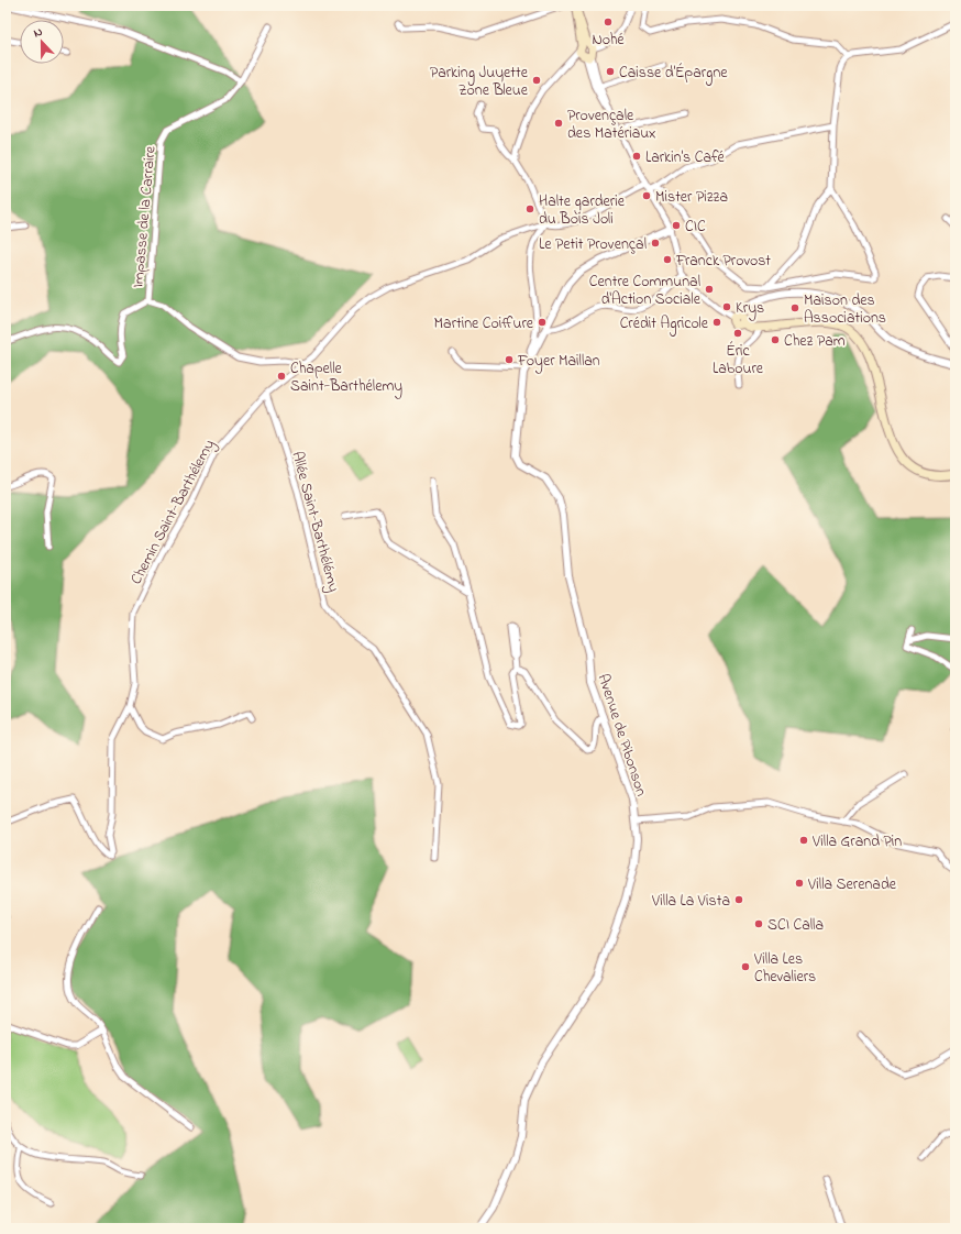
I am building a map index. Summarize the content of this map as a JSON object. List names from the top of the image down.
{
  "streets": {
    "street": [
      "Impasse de la Carraire",
      "Chemin Saint-Barthélemy",
      "Allée Saint-Barthélémy",
      "Avenue de Pibonson"
    ]
  },
  "crossings": [
    ["Chemin Saint-Barthélemy", "Allée Saint-Barthélémy"]
  ],
  "places": [
    "Nohé",
    "Caisse d'Épargne",
    "Parking Juyette Zone Bleue",
    "Provençale des Matériaux",
    "Larkin's Café",
    "Mister Pizza",
    "Halte garderie du Bois Joli",
    "CIC",
    "Le Petit Provençal",
    "Franck Provost",
    "Centre Communal d'Action Sociale",
    "Krys",
    "Maison des Associations",
    "Martine Coiffure",
    "Crédit Agricole",
    "Éric Laboure",
    "Chez Pam",
    "Foyer Maillan",
    "Chapelle Saint-Barthélemy",
    "Villa Grand Pin",
    "Villa Serenade",
    "Villa La Vista",
    "SCI Calla",
    "Villa Les Chevaliers"
  ],
  "north": "top"
}
